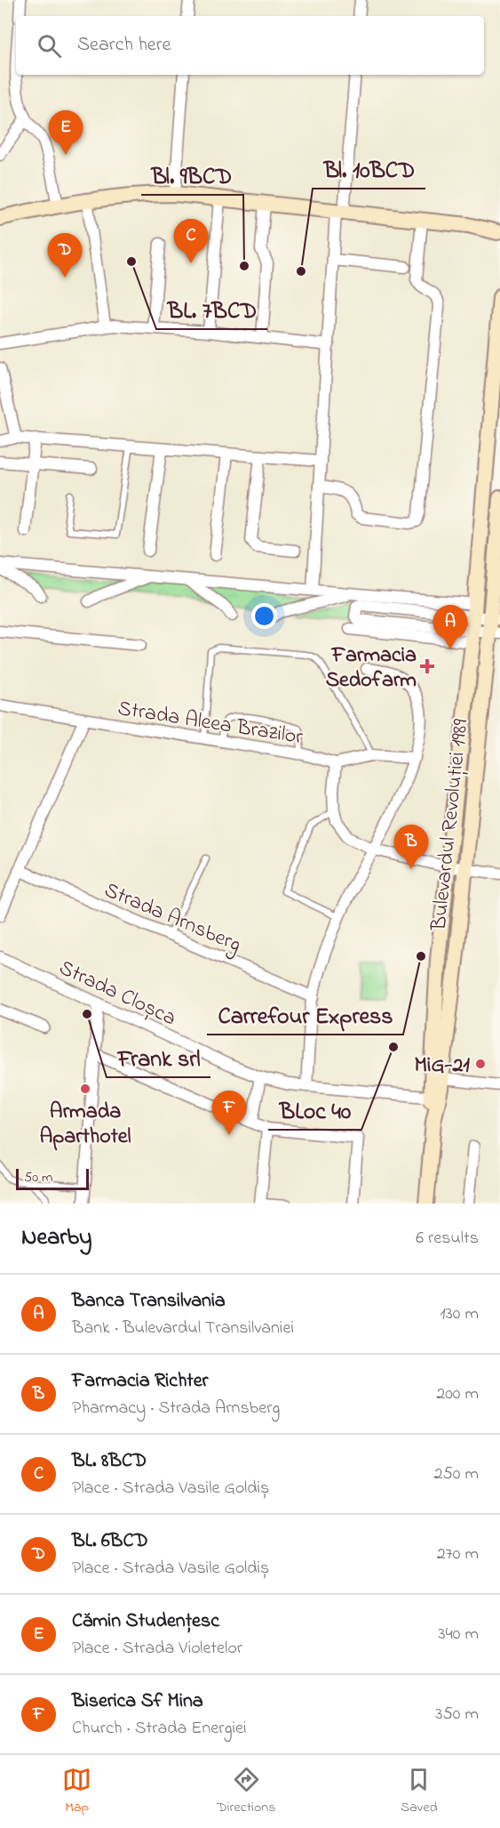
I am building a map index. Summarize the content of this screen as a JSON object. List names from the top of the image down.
{
  "streets": {
    "main road": ["Bulevardul Revoluției 1989"],
    "street": ["Strada Aleea Brazilor", "Strada Arnsberg", "Strada Cloșca"]
  },
  "crossings": [
    ["Bulevardul Revoluției 1989", "Strada Cloșca"]
  ],
  "places": {
    "other": [
      "BL. 7BCD",
      "Bl. 9BCD",
      "Bl. 10BCD",
      "Carrefour Express",
      "Frank srl",
      "BLoc 40",
      "MiG-21",
      "Armada Aparthotel"
    ],
    "health": ["Farmacia Sedofarm"]
  },
  "scale_bar": "50 m",
  "page": {
    "search": "Search here",
    "pins": [
      "E",
      "C",
      "D",
      "A",
      "B",
      "F"
    ],
    "scale": "50 m",
    "heading": ["Nearby", "6 results"],
    "list": [
      {
        "mark": "A",
        "name": "Banca Transilvania",
        "note": "Bank · Bulevardul Transilvaniei",
        "value": "130 m"
      },
      {
        "mark": "B",
        "name": "Farmacia Richter",
        "note": "Pharmacy · Strada Arnsberg",
        "value": "200 m"
      },
      {
        "mark": "C",
        "name": "BL. 8BCD",
        "note": "Place · Strada Vasile Goldiș",
        "value": "250 m"
      },
      {
        "mark": "D",
        "name": "BL. 6BCD",
        "note": "Place · Strada Vasile Goldiș",
        "value": "270 m"
      },
      {
        "mark": "E",
        "name": "Cămin Studențesc",
        "note": "Place · Strada Violetelor",
        "value": "340 m"
      },
      {
        "mark": "F",
        "name": "Biserica Sf Mina",
        "note": "Church · Strada Energiei",
        "value": "350 m"
      }
    ],
    "nav": ["Map", "Directions", "Saved"]
  }
}
